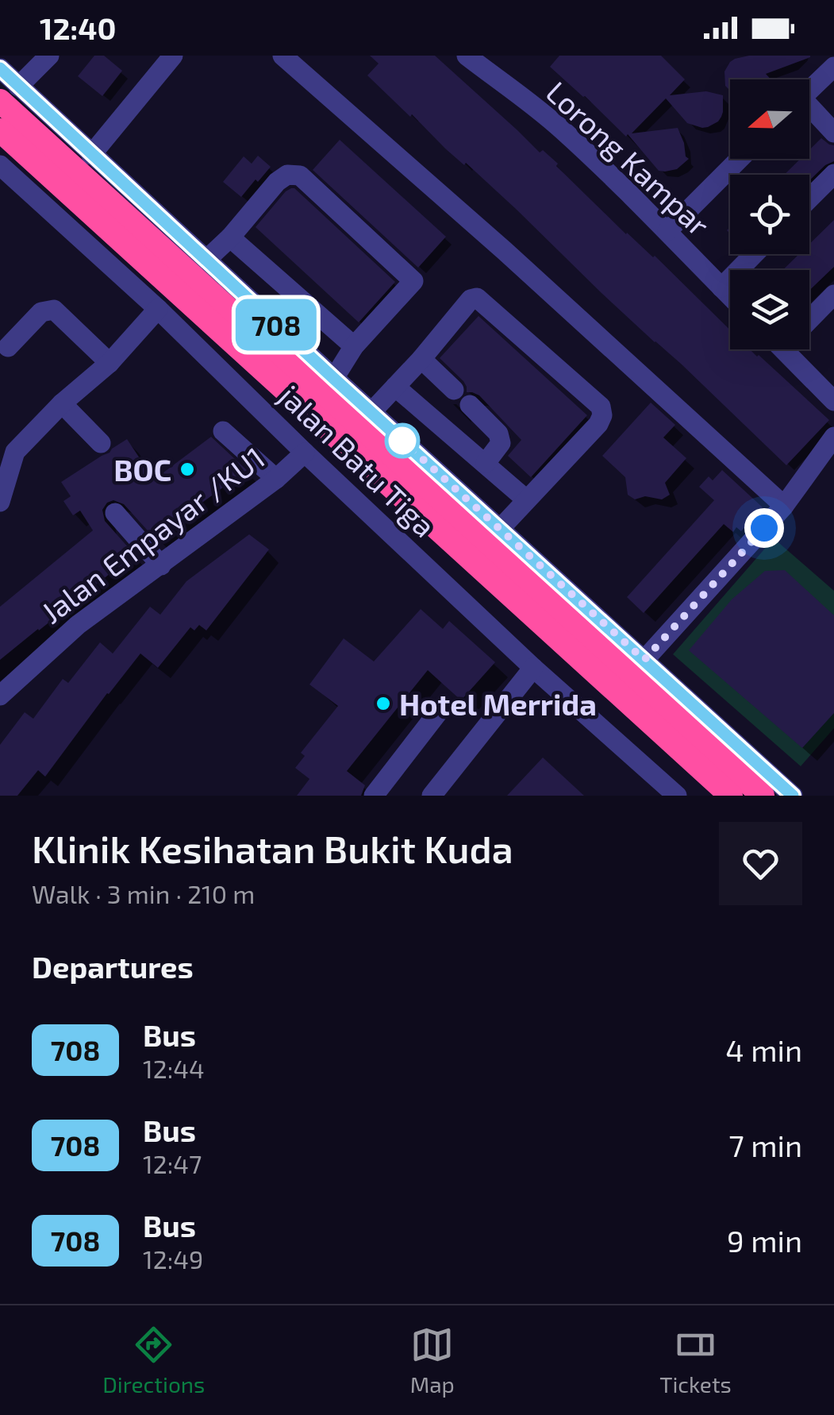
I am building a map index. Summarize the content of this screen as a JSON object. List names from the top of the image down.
{
  "streets": {
    "street": ["Lorong Kampar", "jalan Batu Tiga", "Jalan Empayar /KU1"]
  },
  "crossings": [
    ["jalan Batu Tiga", "Jalan Empayar /KU1"]
  ],
  "places": ["BOC", "Hotel Merrida"],
  "lines": ["bus line 708"],
  "north": "left",
  "page": {
    "status": "12:40",
    "on_map": "708",
    "heading": [
      ["Klinik Kesihatan Bukit Kuda", "Walk · 3 min · 210 m"],
      "Departures"
    ],
    "list": [
      {
        "mark": "708",
        "name": "Bus",
        "note": "12:44",
        "value": "4 min"
      },
      {
        "mark": "708",
        "name": "Bus",
        "note": "12:47",
        "value": "7 min"
      },
      {
        "mark": "708",
        "name": "Bus",
        "note": "12:49",
        "value": "9 min"
      }
    ],
    "tabs": ["Directions", "Map", "Tickets"]
  }
}
